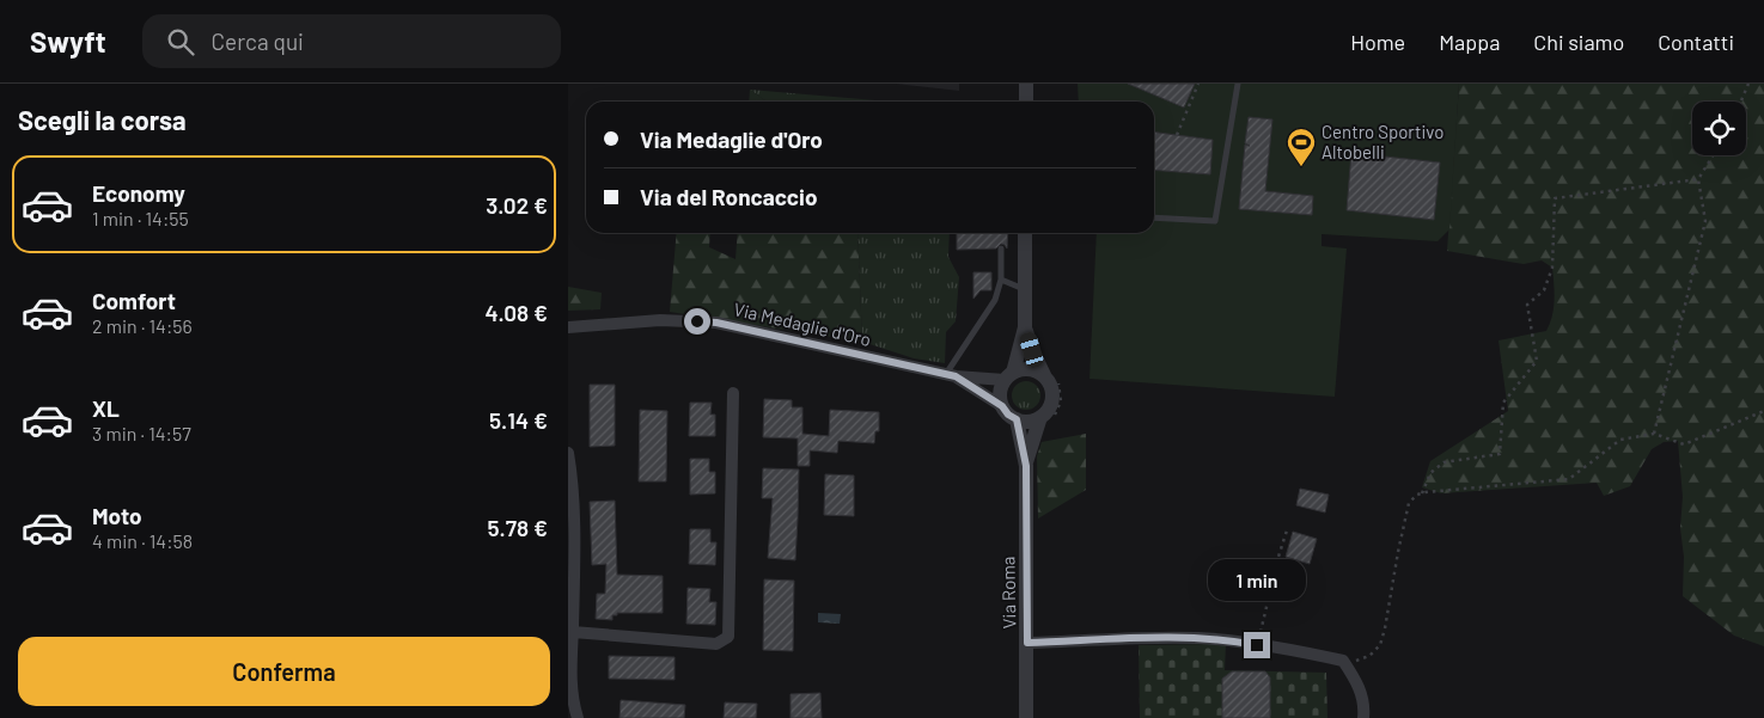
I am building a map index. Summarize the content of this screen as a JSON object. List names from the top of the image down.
{
  "streets": {
    "street": ["Via Medaglie d'Oro", "Via Roma"]
  },
  "crossings": [
    ["Via Medaglie d'Oro", "Via Roma"]
  ],
  "places": {
    "sports": ["Centro Sportivo Altobelli"]
  },
  "page": {
    "header": "Swyft",
    "search": "Cerca qui",
    "nav": [
      "Home",
      "Mappa",
      "Chi siamo",
      "Contatti"
    ],
    "heading": "Scegli la corsa",
    "banner": ["Via Medaglie d'Oro", "Via del Roncaccio"],
    "list": [
      {
        "name": "Economy",
        "note": "1 min · 14:55",
        "value": "3.02 €"
      },
      {
        "name": "Comfort",
        "note": "2 min · 14:56",
        "value": "4.08 €"
      },
      {
        "name": "XL",
        "note": "3 min · 14:57",
        "value": "5.14 €"
      },
      {
        "name": "Moto",
        "note": "4 min · 14:58",
        "value": "5.78 €"
      }
    ],
    "bubble": "1 min",
    "buttons": "Conferma"
  }
}
